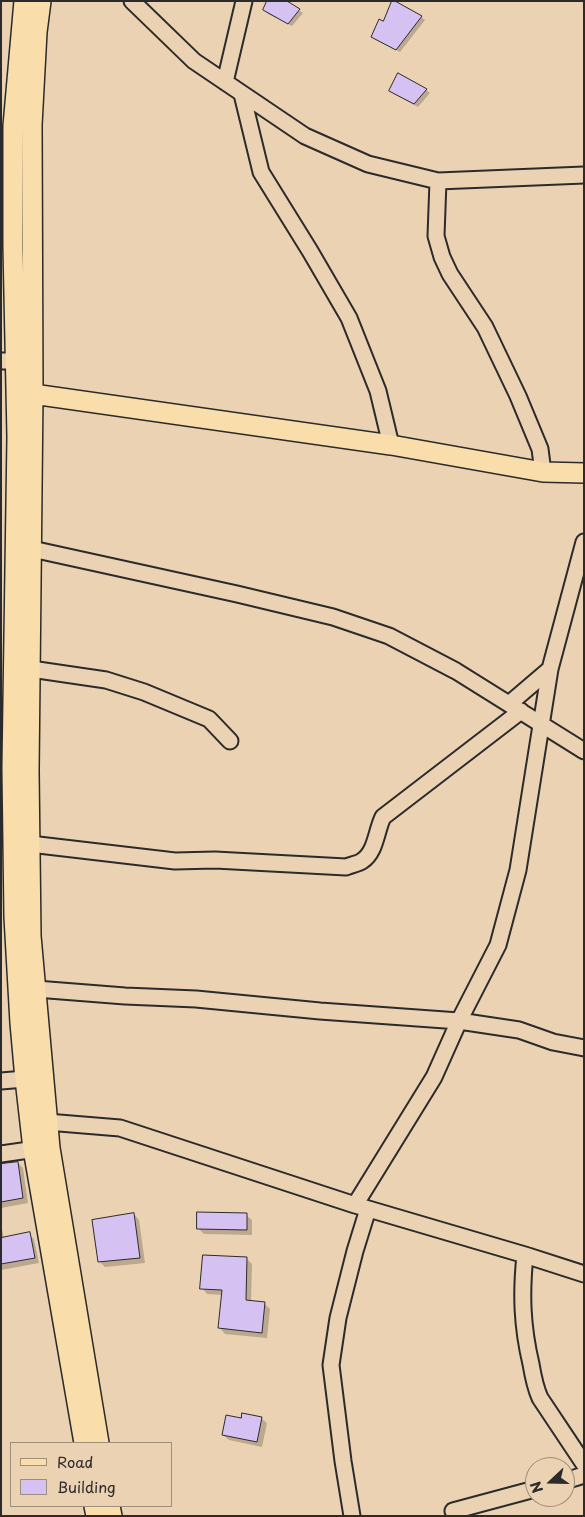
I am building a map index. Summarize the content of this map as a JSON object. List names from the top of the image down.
{
  "legend": ["Road", "Building"],
  "north": "left"
}
